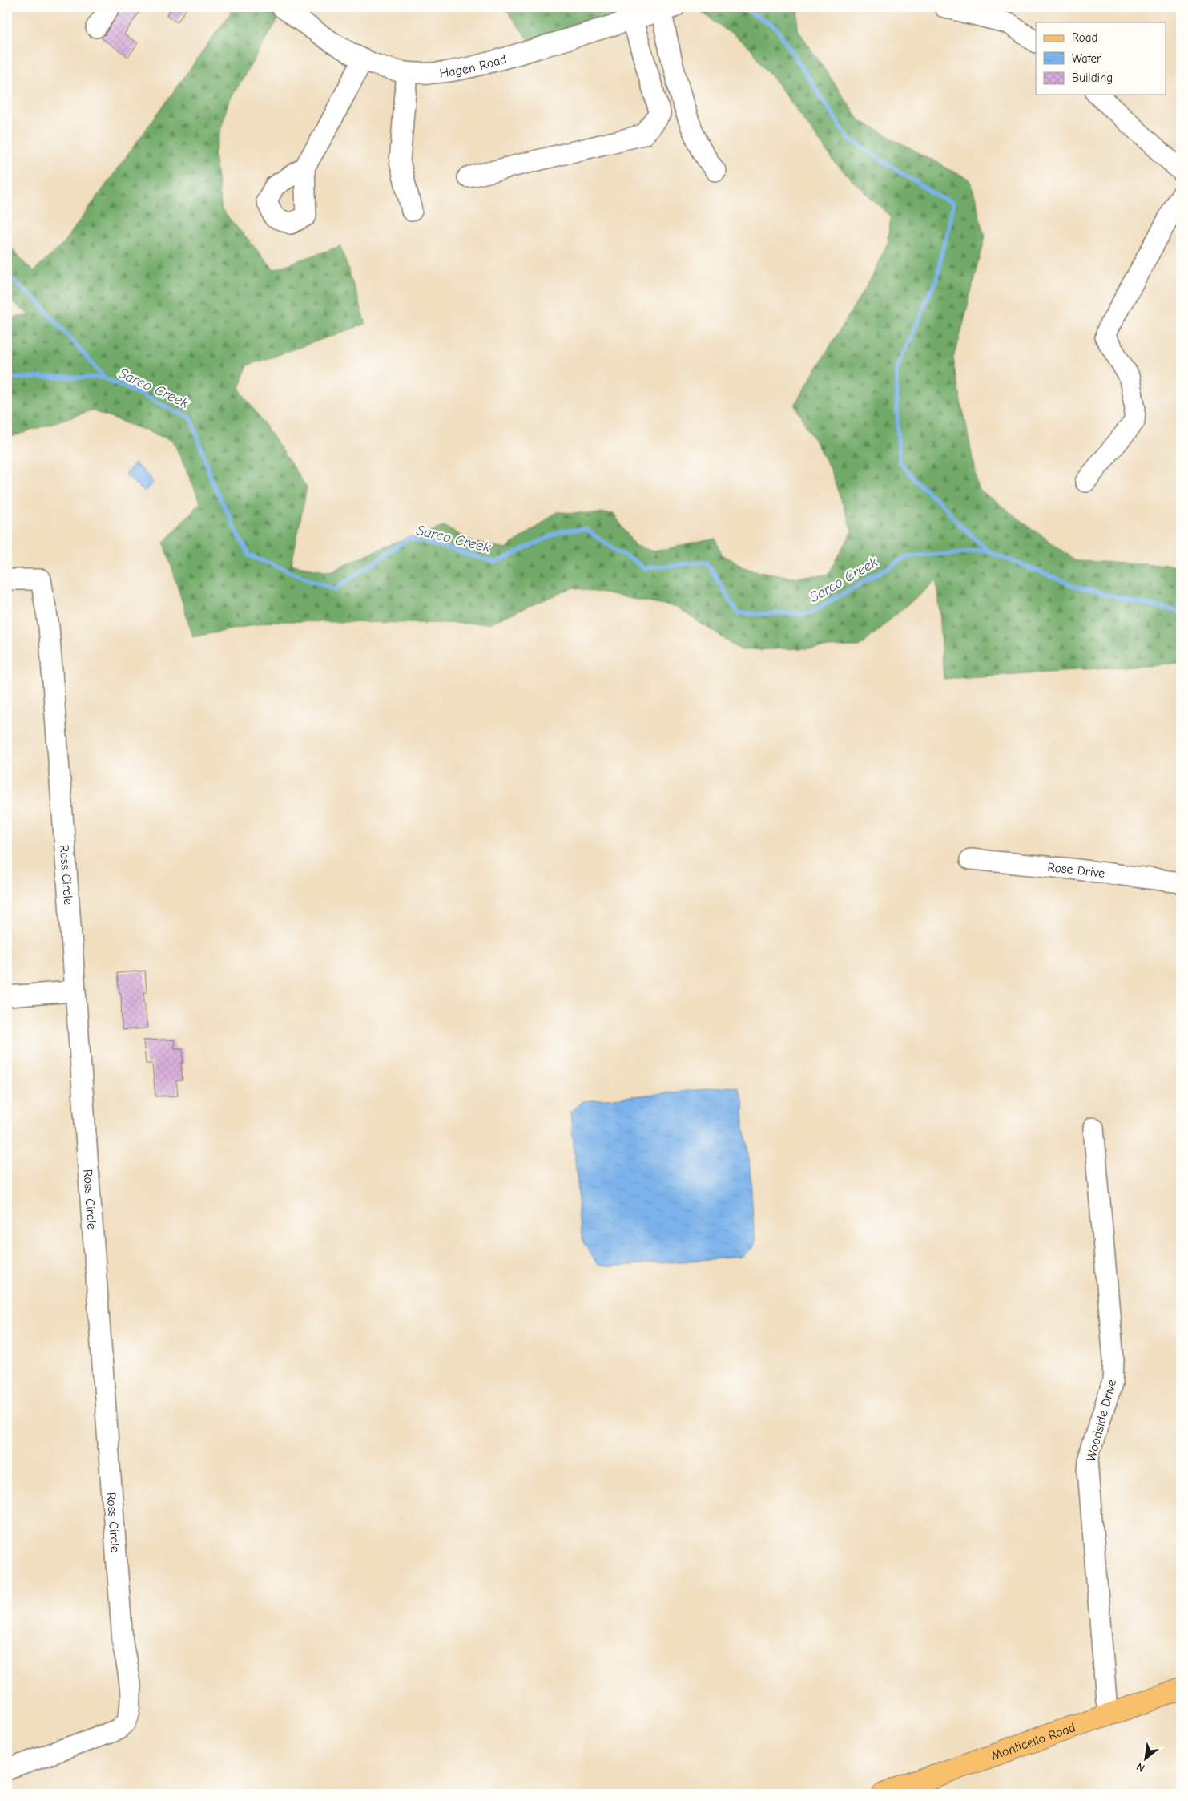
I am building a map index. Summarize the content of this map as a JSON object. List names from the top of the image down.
{
  "streets": {
    "main road": ["Monticello Road"],
    "street": [
      "Hagen Road",
      "Rose Drive",
      "Ross Circle",
      "Woodside Drive"
    ]
  },
  "crossings": [
    ["Woodside Drive", "Monticello Road"]
  ],
  "water": ["Sarco Creek"],
  "legend": ["Road", "Water", "Building"],
  "north": "bottom left"
}
